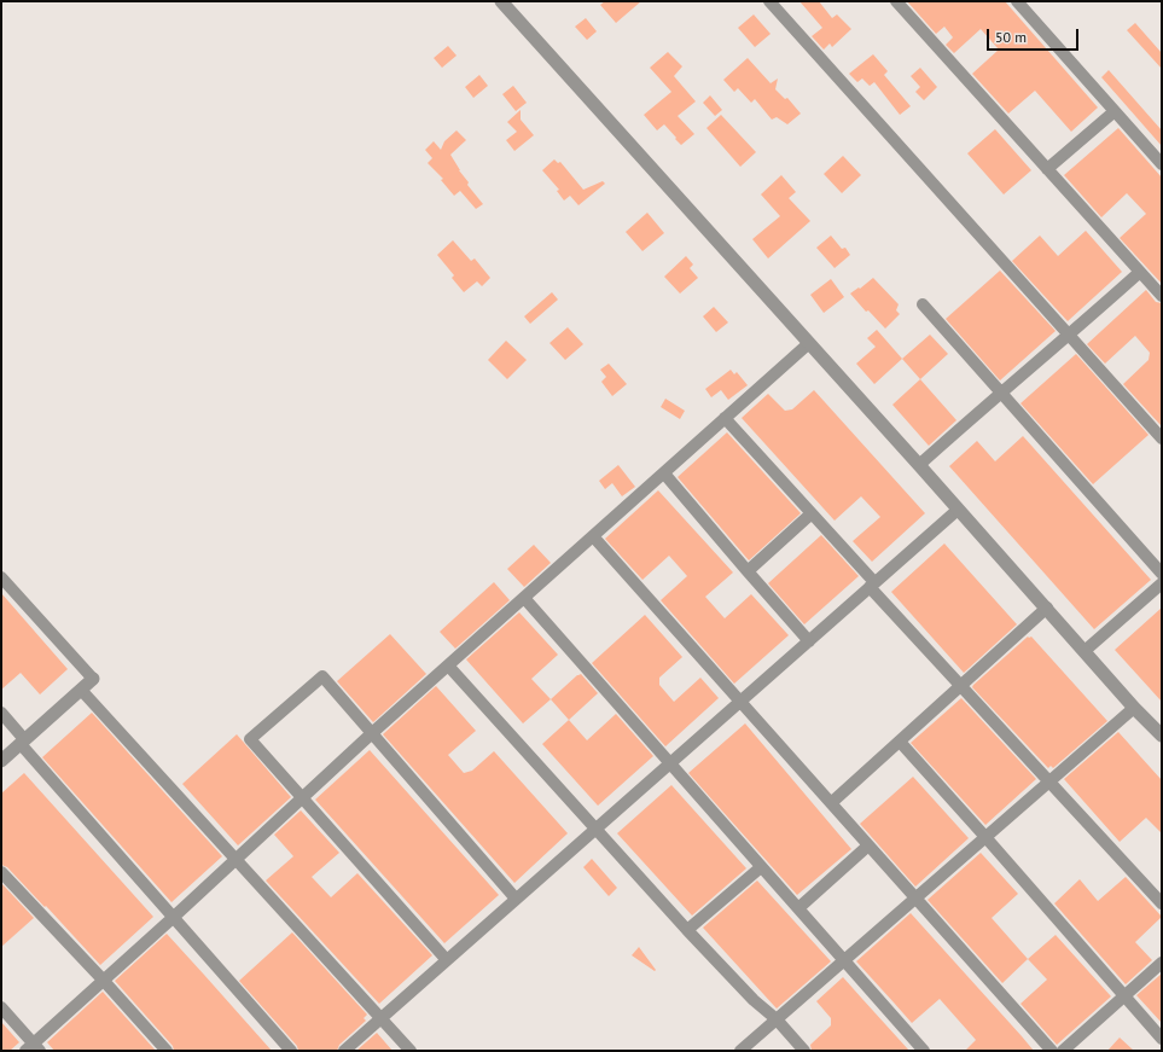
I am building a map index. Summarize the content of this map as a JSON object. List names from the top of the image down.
{
  "scale_bar": "50 m"
}
